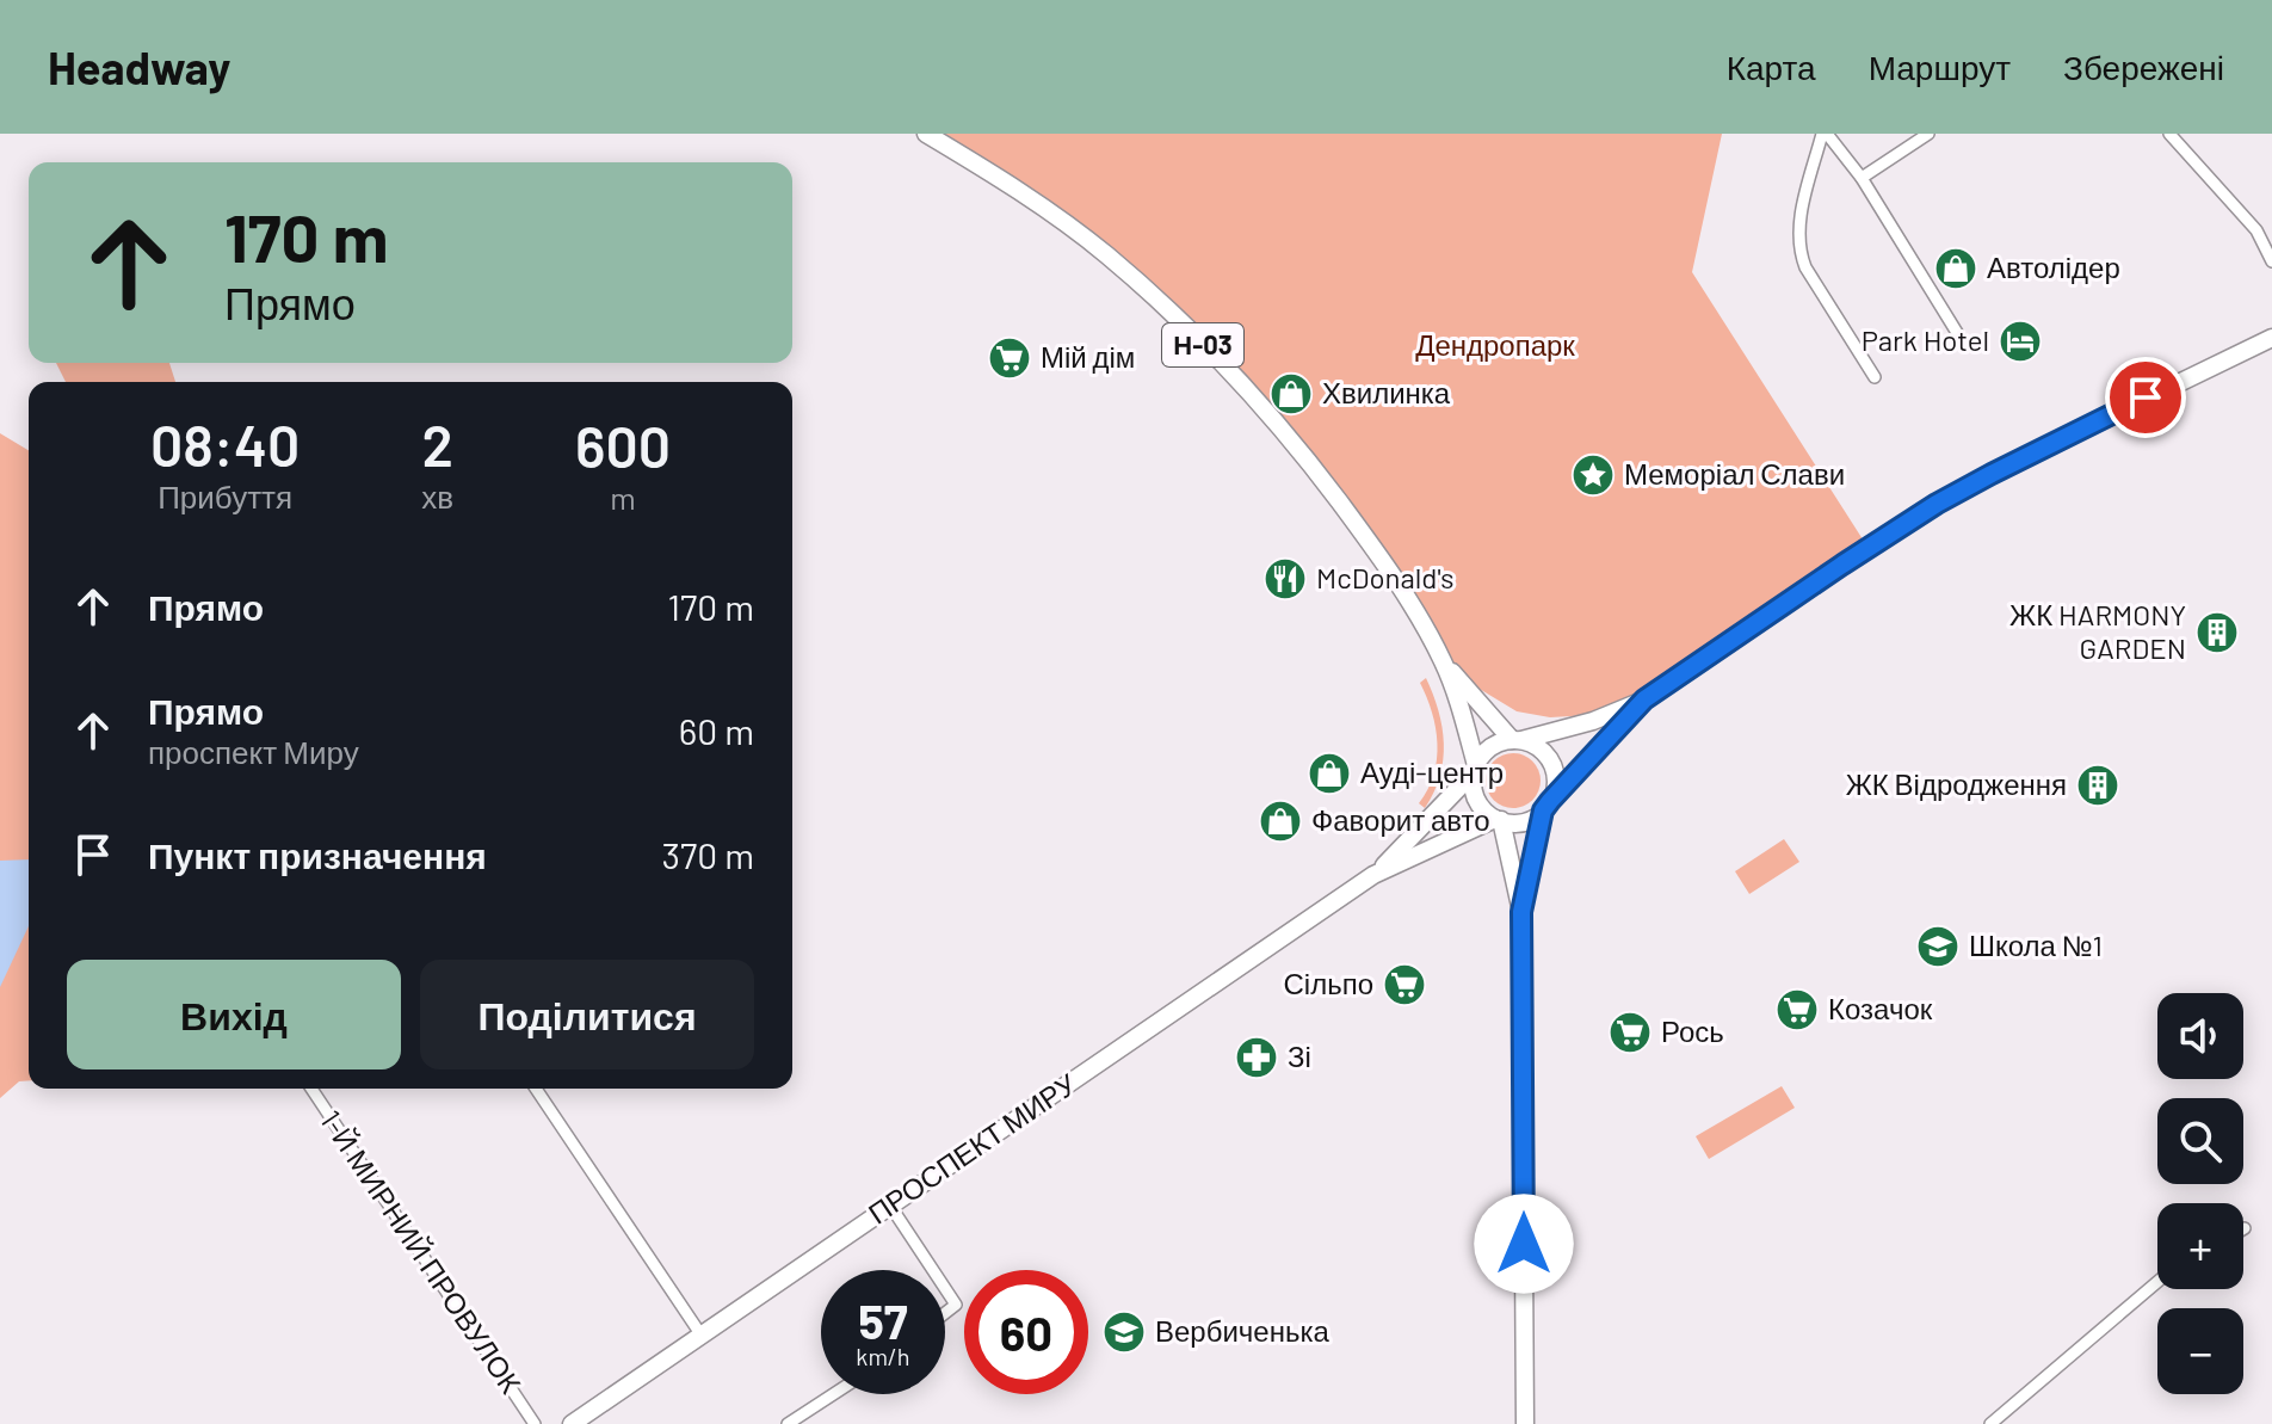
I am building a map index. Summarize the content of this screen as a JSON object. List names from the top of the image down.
{
  "streets": {
    "main road": ["Н-03", "ПРОСПЕКТ МИРУ"],
    "street": ["1-Й МИРНИЙ ПРОВУЛОК"]
  },
  "crossings": [
    ["Н-03", "ПРОСПЕКТ МИРУ"]
  ],
  "parks": ["Дендропарк"],
  "places": {
    "shop": [
      "Автолідер",
      "Хвилинка",
      "Ауді-центр",
      "Фаворит авто"
    ],
    "hotel": ["Park Hotel"],
    "supermarket": [
      "Мій дім",
      "Сільпо",
      "Козачок",
      "Рось"
    ],
    "place": ["Меморіал Слави"],
    "restaurant": ["McDonald's"],
    "building": ["ЖК HARMONY GARDEN", "ЖК Відродження"],
    "school or university": ["Школа №1", "Вербиченька"],
    "pharmacy": ["Зі"]
  },
  "page": {
    "header": "Headway",
    "nav": ["Карта", "Маршрут", "Збережені"],
    "turn": ["170 m", "Прямо"],
    "eta": [
      "08:40",
      "Прибуття",
      "2",
      "хв",
      "600",
      "m"
    ],
    "list": [
      {
        "name": "Прямо",
        "value": "170 m"
      },
      {
        "name": "Прямо",
        "note": "проспект Миру",
        "value": "60 m"
      },
      {
        "name": "Пункт призначення",
        "value": "370 m"
      }
    ],
    "buttons": ["Вихід", "Поділитися"],
    "map_buttons": ["+", "−"],
    "speed": "57 km/h",
    "limit": "60"
  }
}
